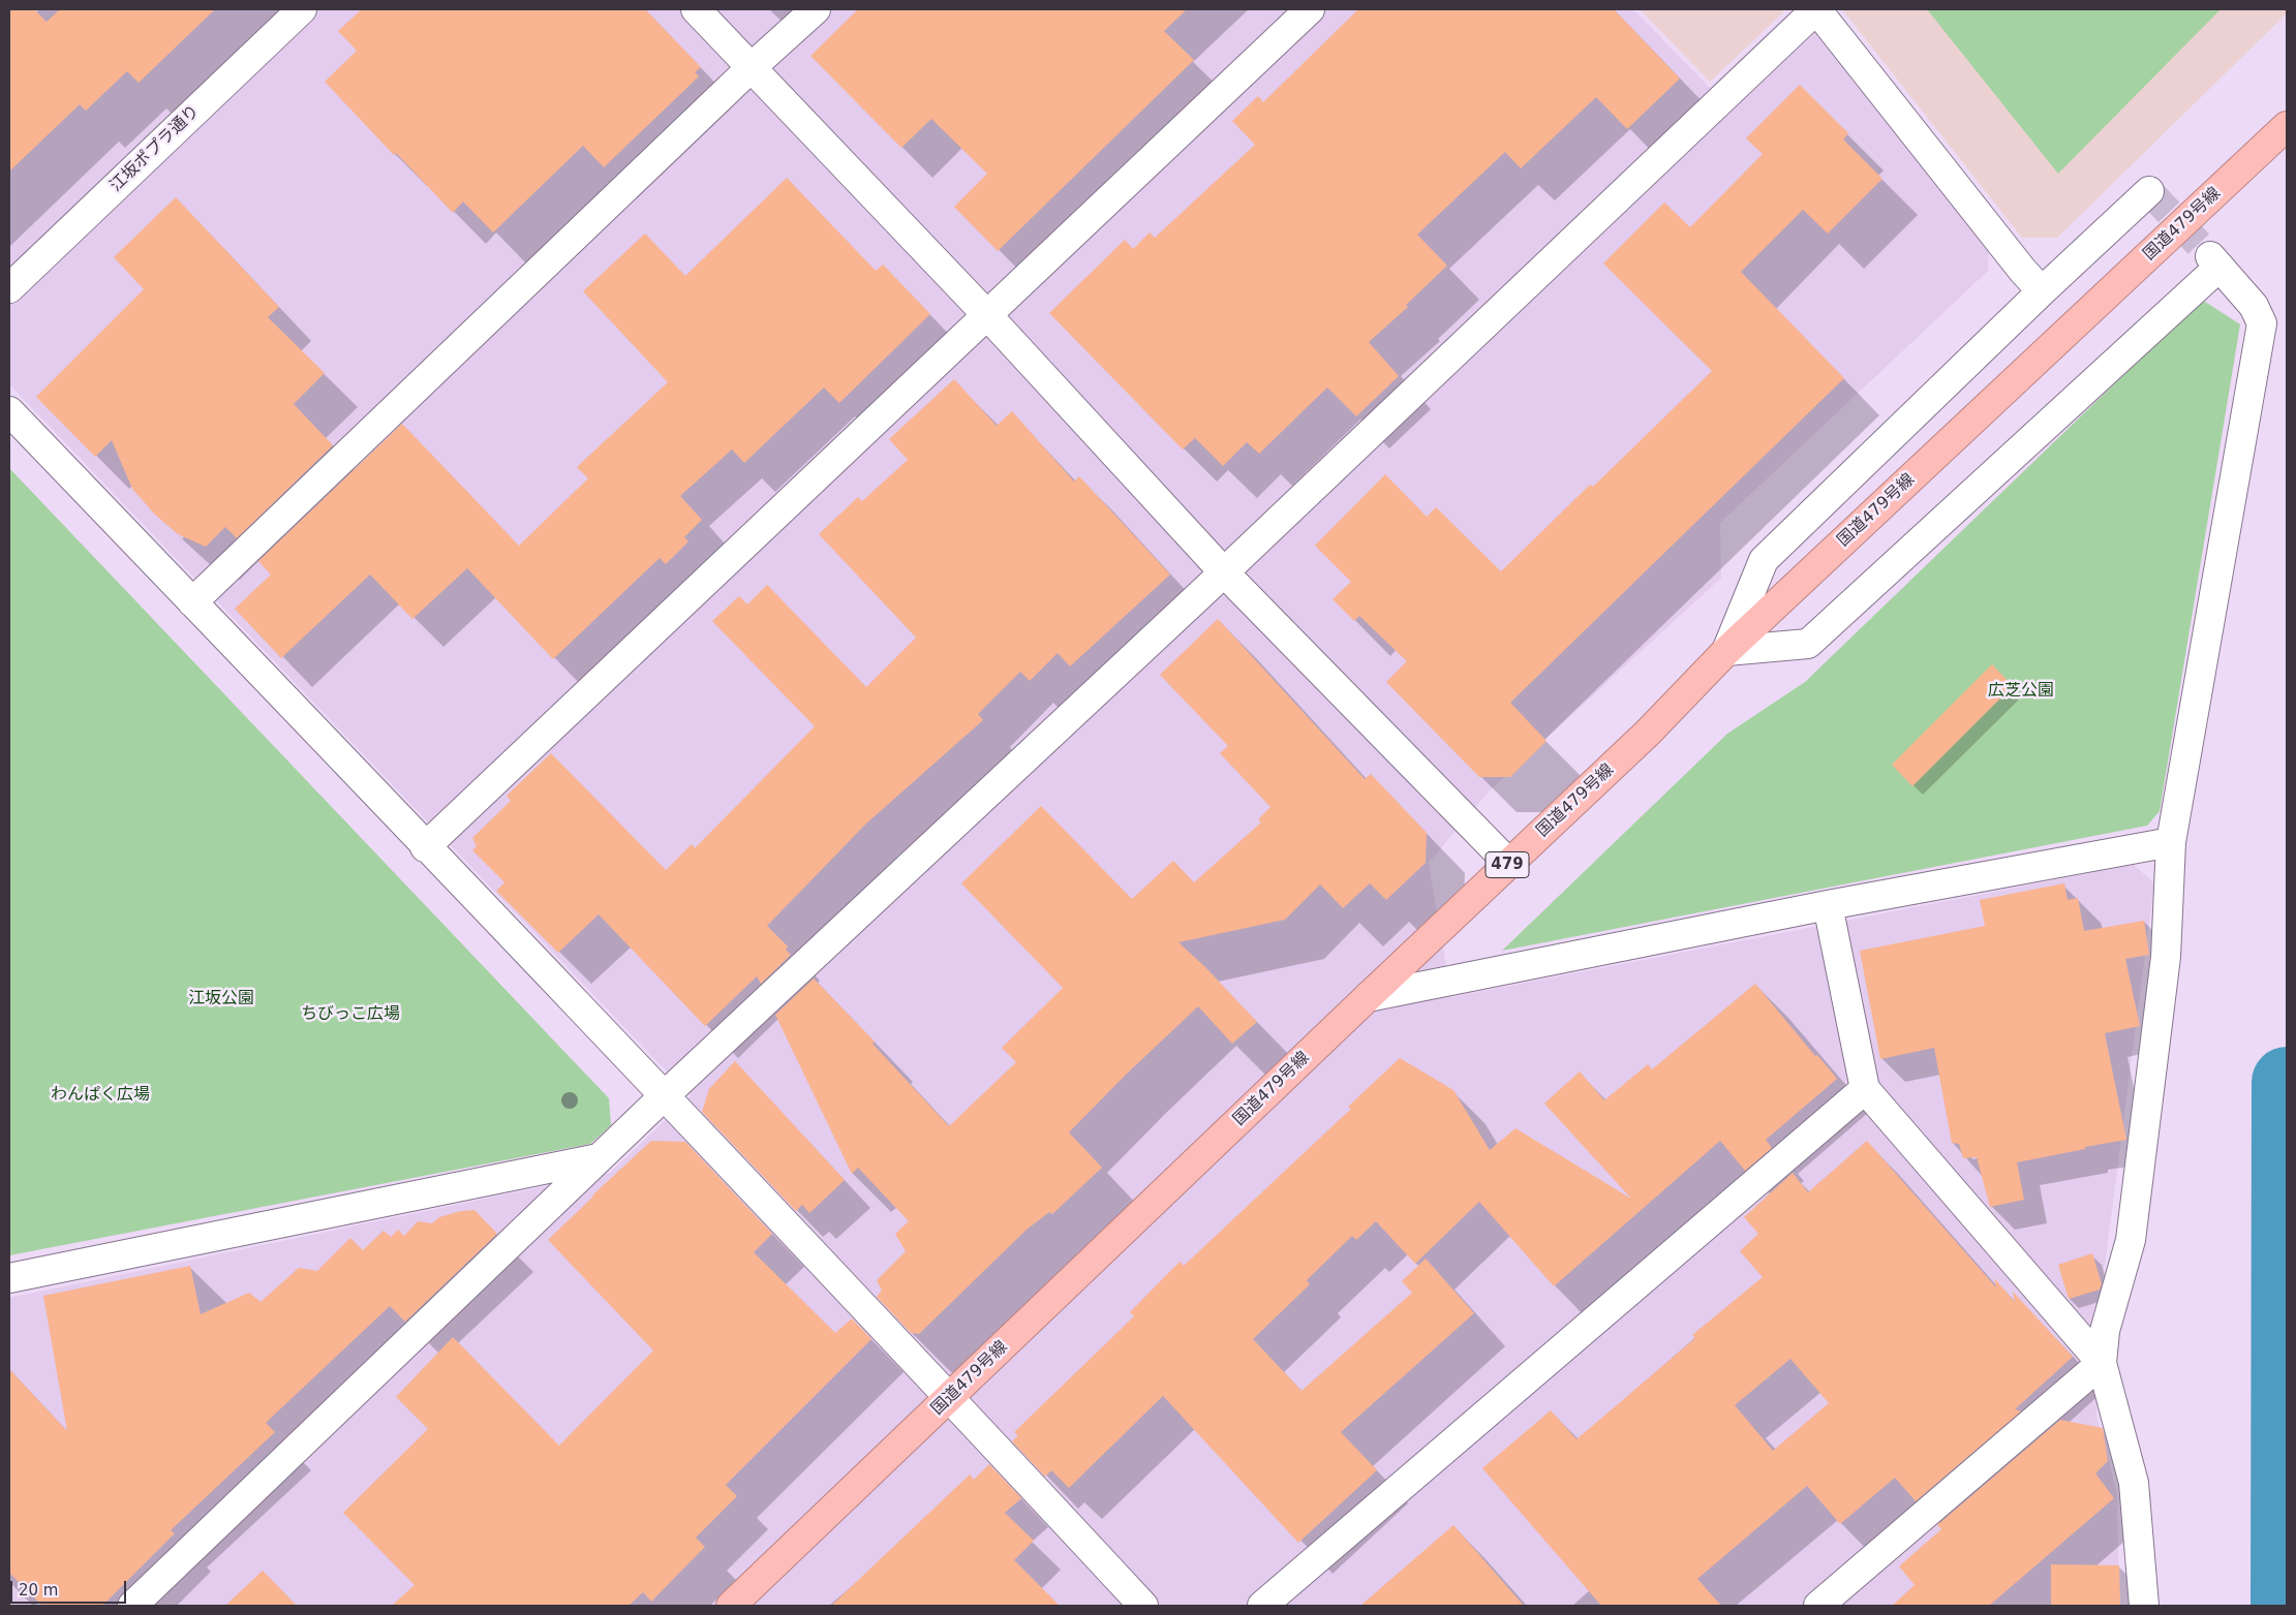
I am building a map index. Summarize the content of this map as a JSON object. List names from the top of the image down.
{
  "streets": {
    "highway": ["国道479号線", "479"],
    "street": ["江坂ポプラ通り"]
  },
  "parks": [
    "広芝公園",
    "江坂公園",
    "ちびっこ広場",
    "わんぱく広場"
  ],
  "scale_bar": "20 m"
}
